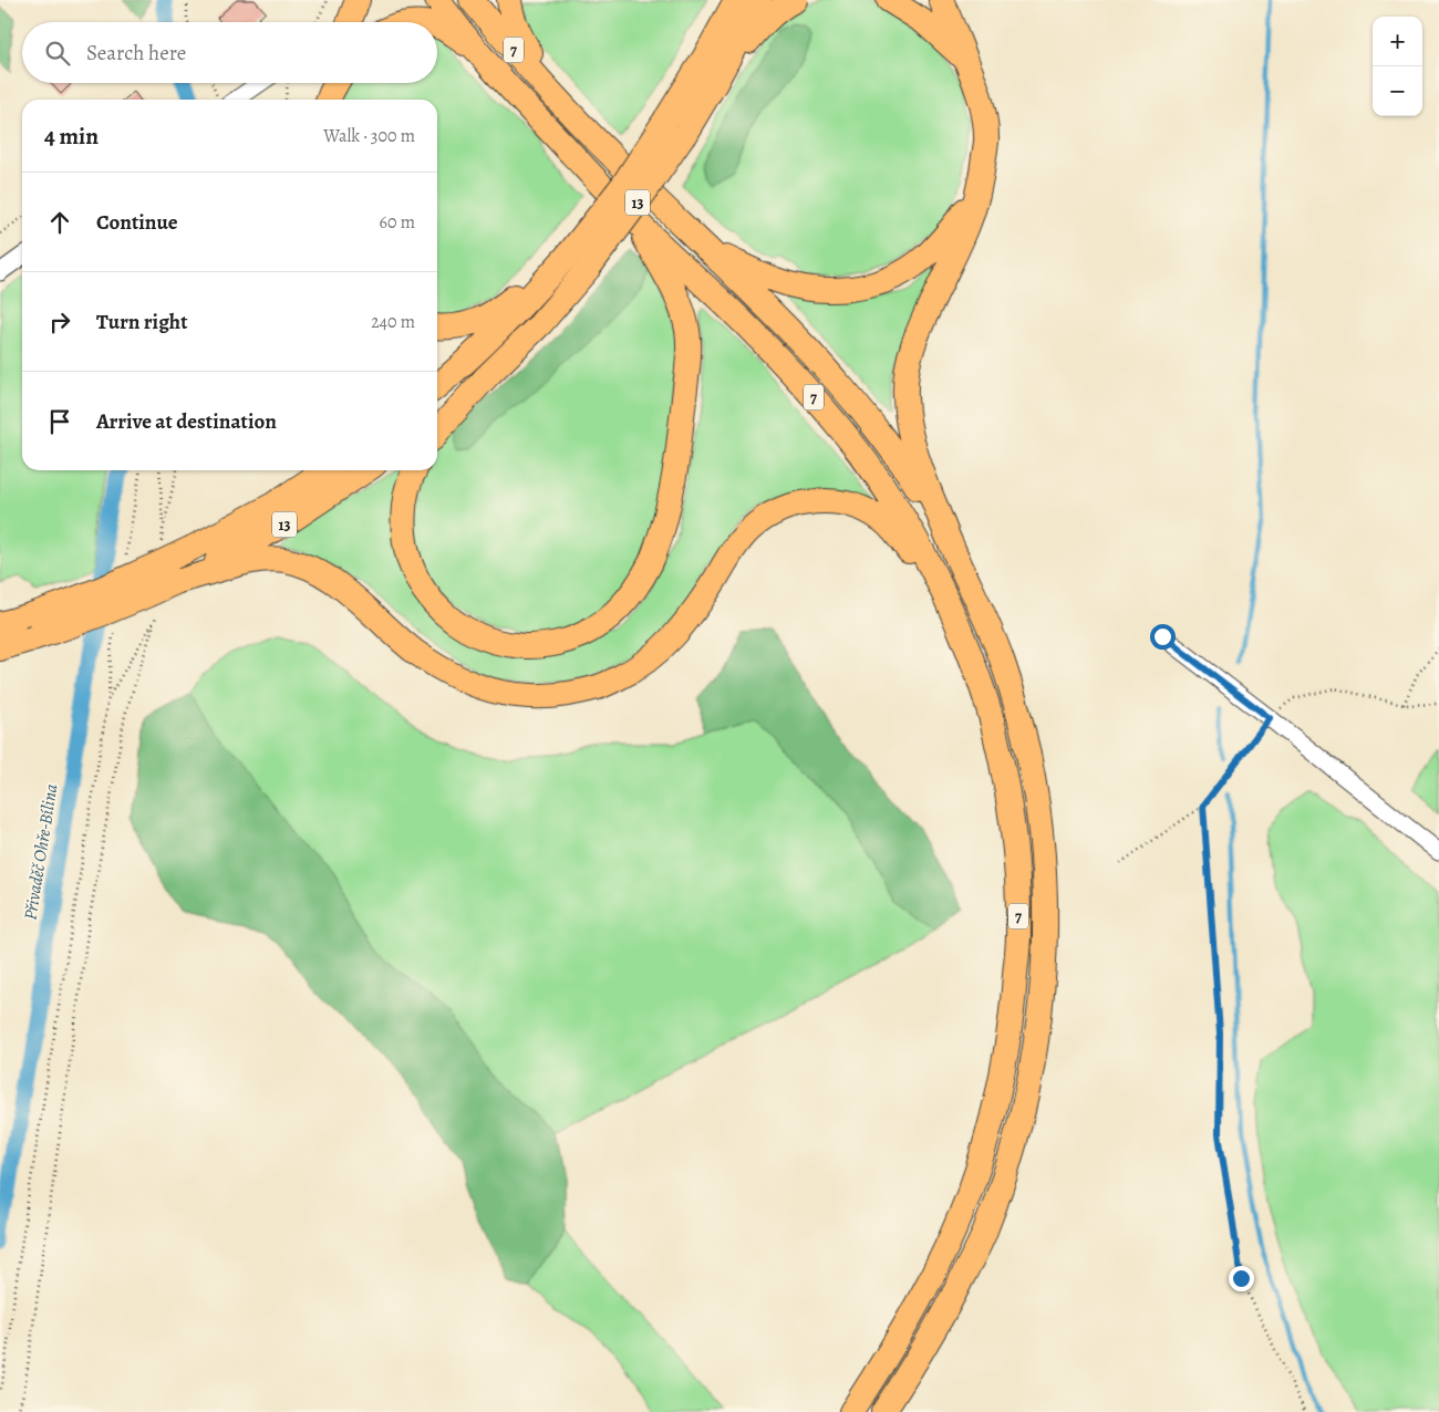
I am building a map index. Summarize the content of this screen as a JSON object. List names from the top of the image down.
{
  "streets": {
    "highway": ["7", "13"]
  },
  "water": ["Přivaděč Ohře-Bílina"],
  "page": {
    "map_buttons": ["+", "−"],
    "search": "Search here",
    "heading": ["4 min", "Walk · 300 m"],
    "list": [
      ["Continue", "60 m"],
      ["Turn right", "240 m"],
      "Arrive at destination"
    ]
  }
}
